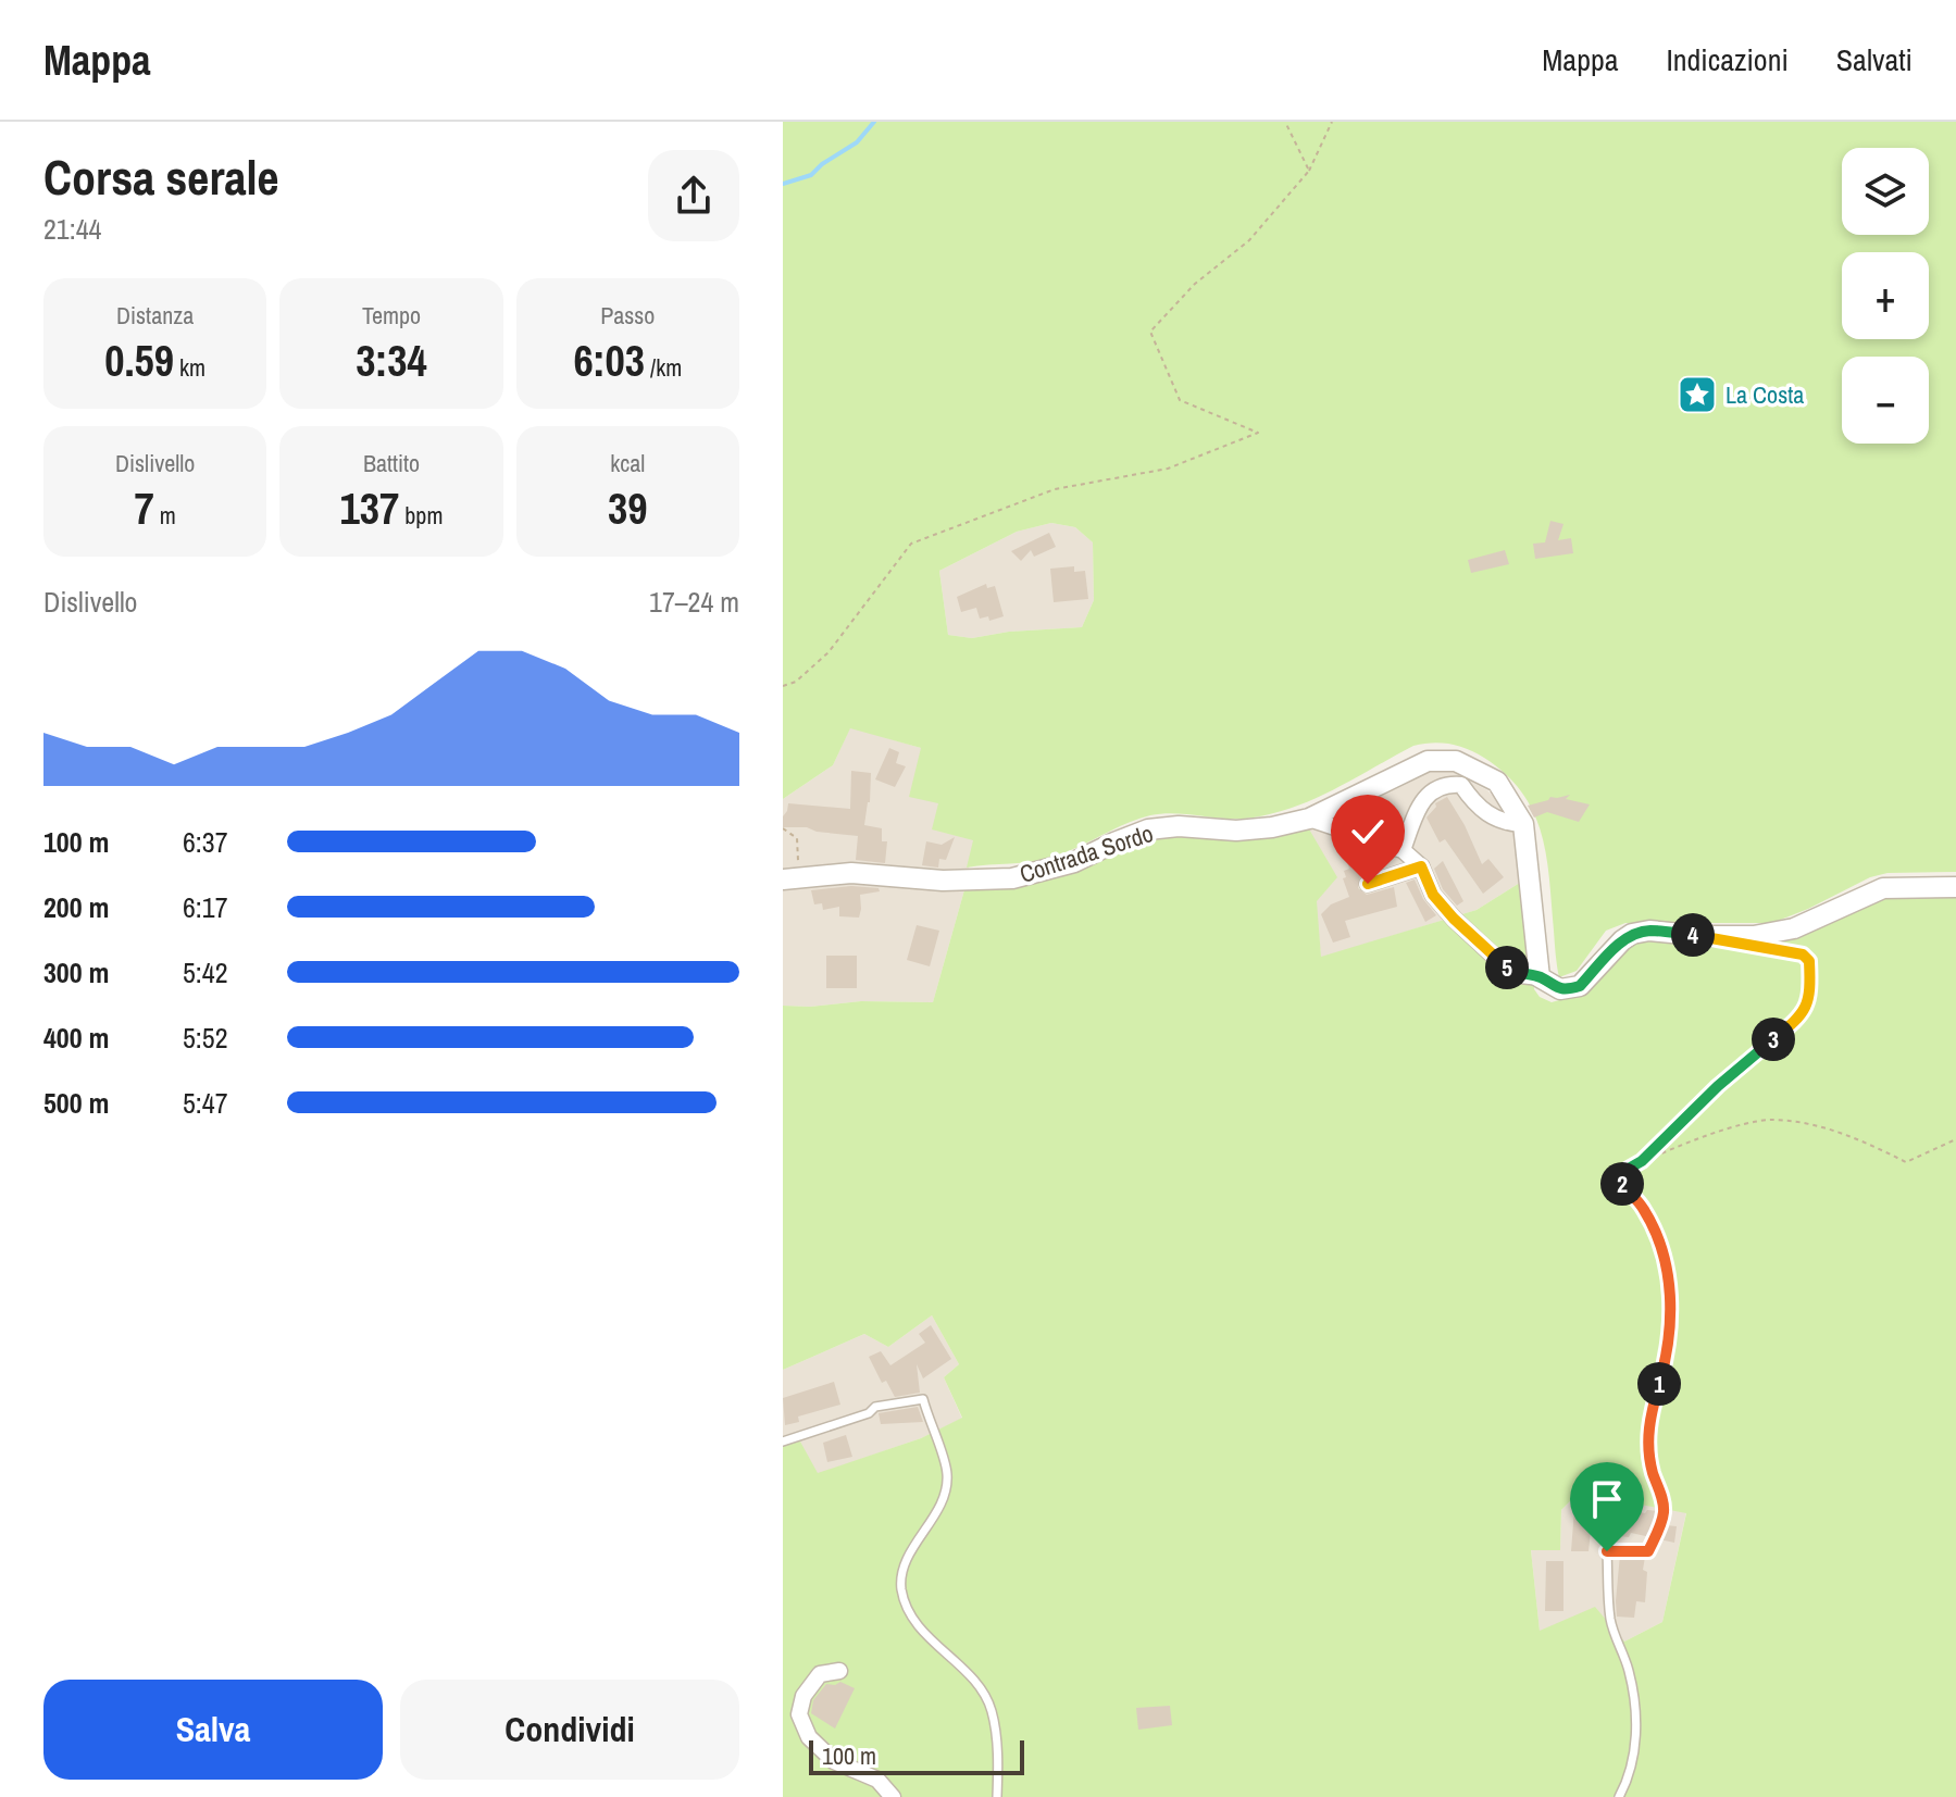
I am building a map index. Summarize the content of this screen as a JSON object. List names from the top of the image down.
{
  "streets": {
    "street": ["Contrada Sordo"]
  },
  "places": {
    "place": ["La Costa"]
  },
  "scale_bar": "100 m",
  "page": {
    "header": "Mappa",
    "nav": ["Mappa", "Indicazioni", "Salvati"],
    "heading": ["Corsa serale", "21:44"],
    "map_buttons": ["+", "−"],
    "stats": [
      ["Distanza", "0.59 km"],
      ["Tempo", "3:34"],
      ["Passo", "6:03 /km"],
      ["Dislivello", "7 m"],
      ["Battito", "137 bpm"],
      ["kcal", "39"]
    ],
    "chart": ["Dislivello", "17–24 m"],
    "list": [
      {
        "name": "100 m",
        "note": "6:37"
      },
      {
        "name": "200 m",
        "note": "6:17"
      },
      {
        "name": "300 m",
        "note": "5:42"
      },
      {
        "name": "400 m",
        "note": "5:52"
      },
      {
        "name": "500 m",
        "note": "5:47"
      }
    ],
    "pins": [
      "4",
      "5",
      "3",
      "2",
      "1"
    ],
    "buttons": ["Salva", "Condividi"],
    "scale": "100 m"
  }
}
